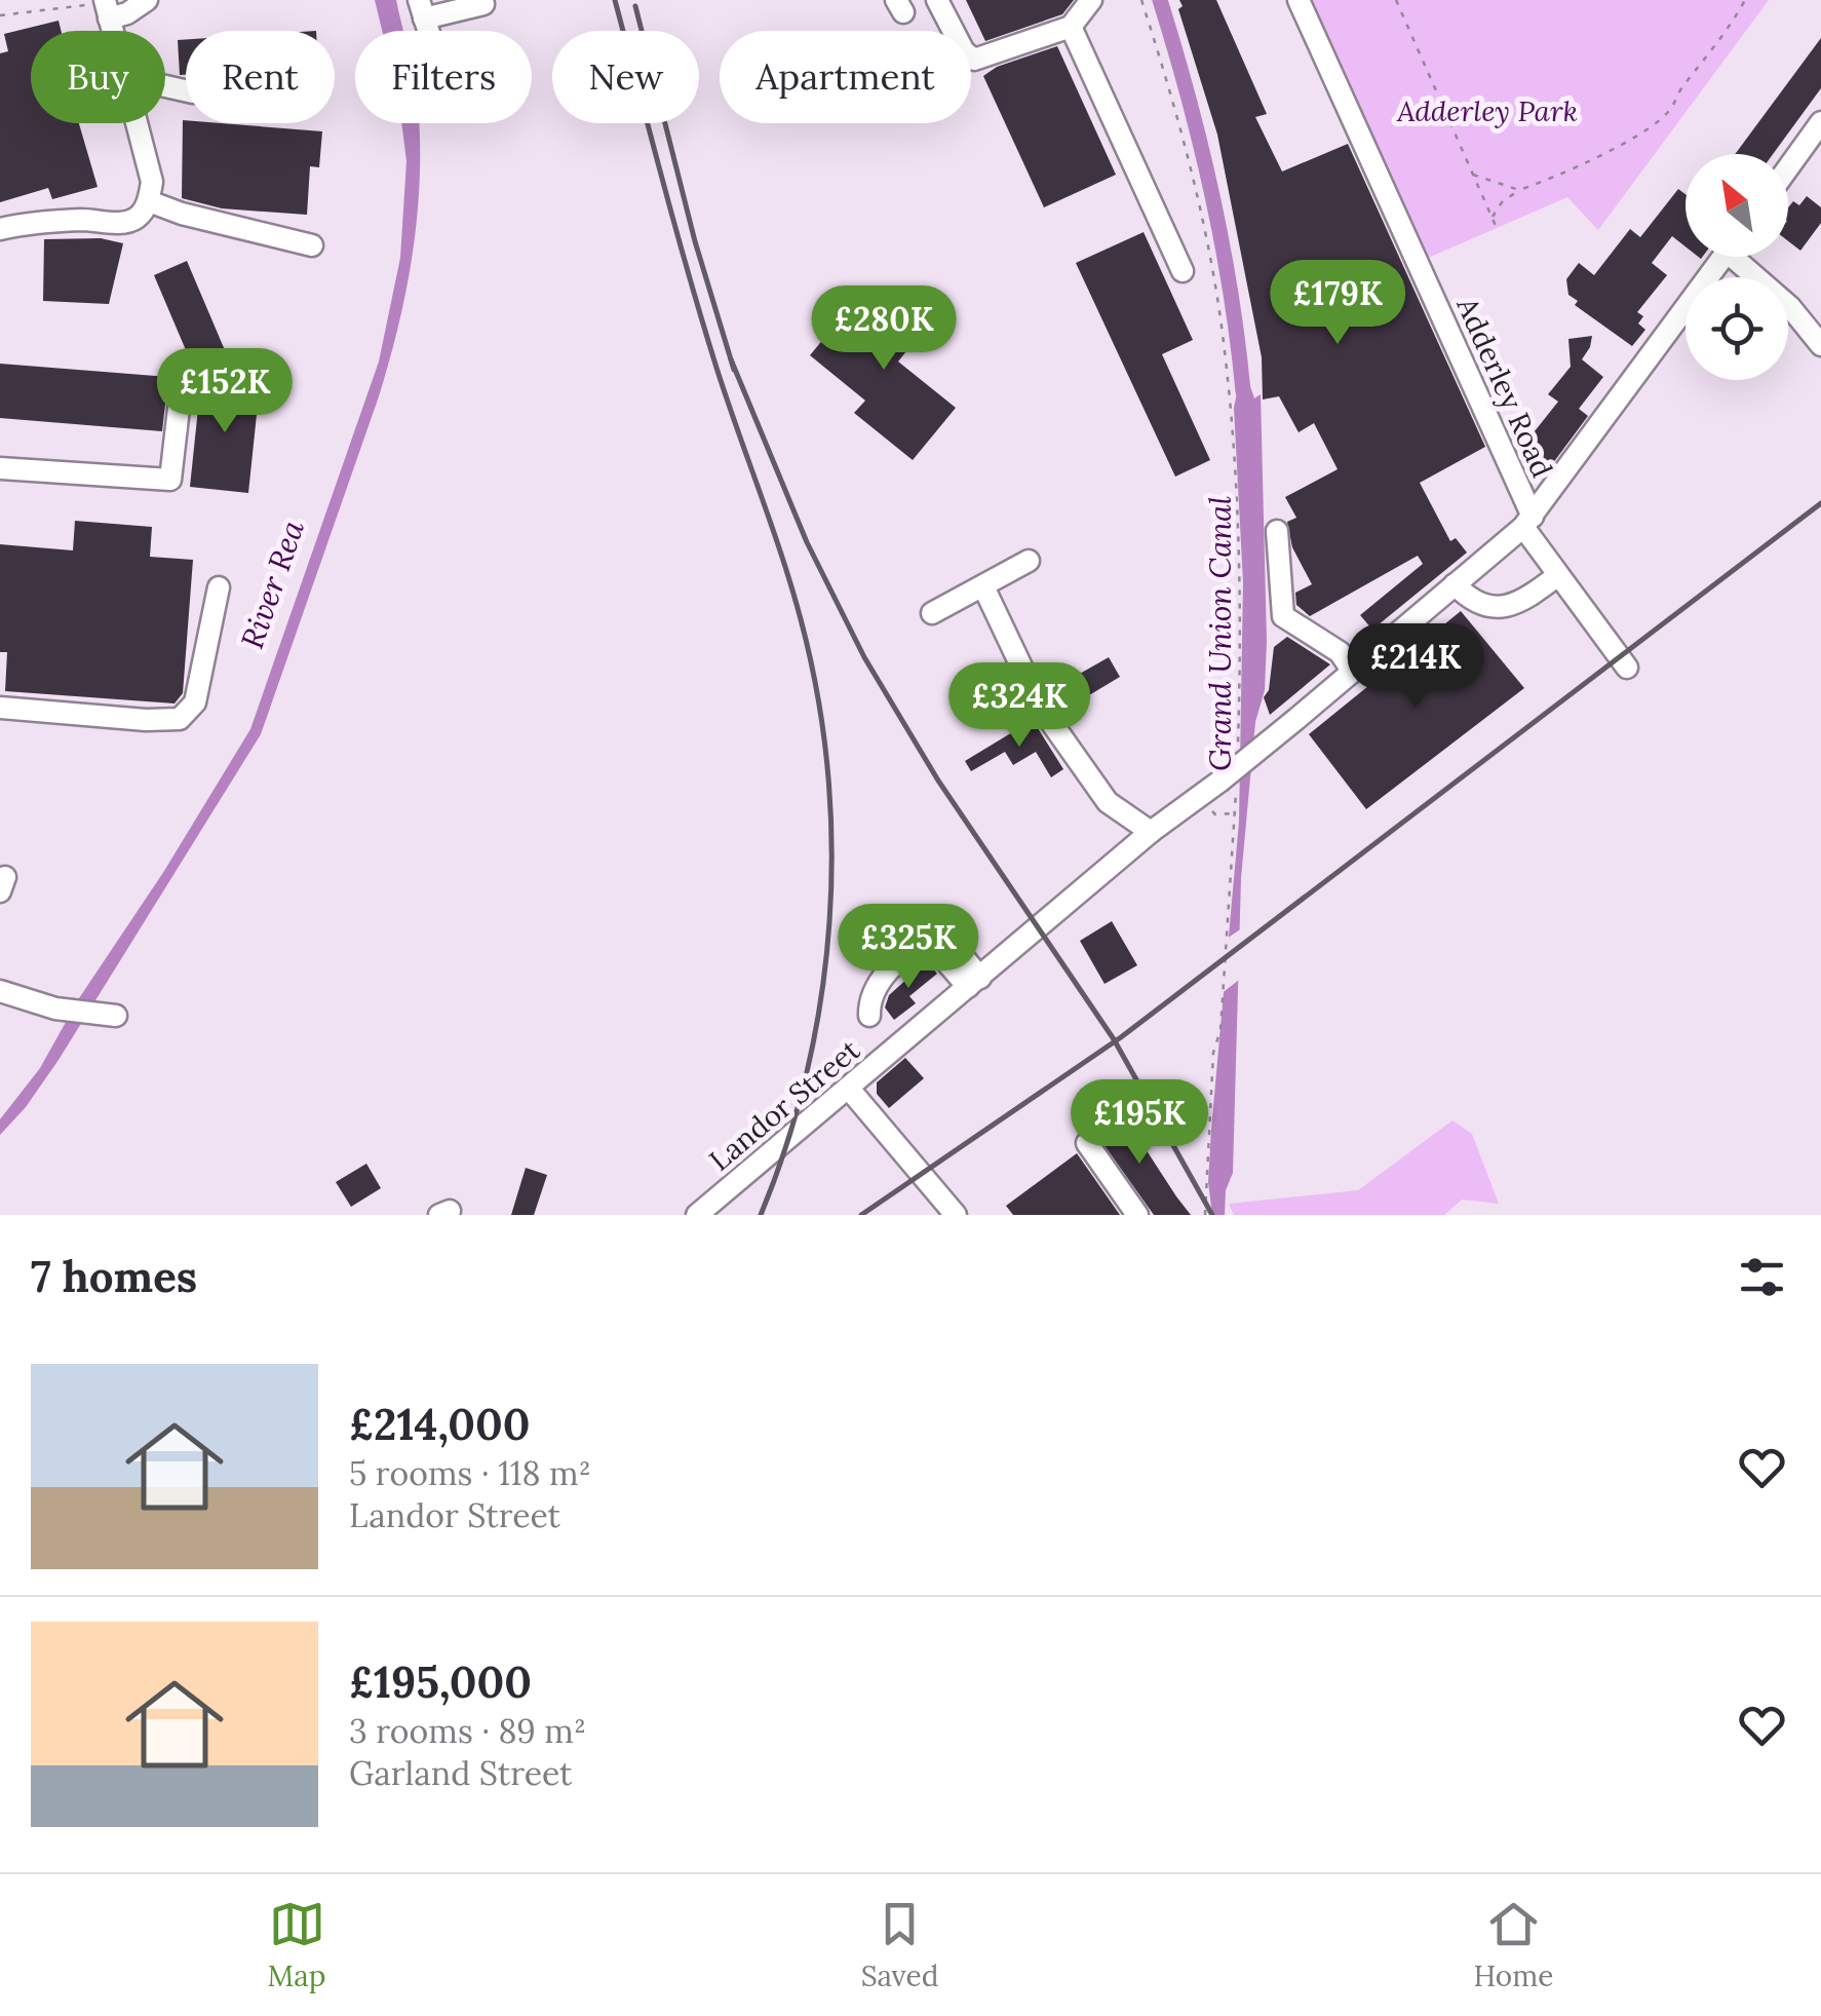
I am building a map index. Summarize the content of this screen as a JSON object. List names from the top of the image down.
{
  "streets": {
    "street": ["Adderley Road", "Landor Street"]
  },
  "crossings": [
    ["Adderley Road", "Landor Street"]
  ],
  "water": ["River Rea", "Grand Union Canal"],
  "parks": ["Adderley Park"],
  "north": "top left",
  "page": {
    "chip": [
      "Buy",
      "Rent",
      "Filters",
      "New",
      "Apartment"
    ],
    "price": [
      "£179K",
      "£280K",
      "£152K",
      "£214K",
      "£324K",
      "£325K",
      "£195K"
    ],
    "heading": "7 homes",
    "list": [
      {
        "name": "£214,000",
        "note": "5 rooms · 118 m² · Landor Street"
      },
      {
        "name": "£195,000",
        "note": "3 rooms · 89 m² · Garland Street"
      }
    ],
    "tabs": ["Map", "Saved", "Home"]
  }
}
